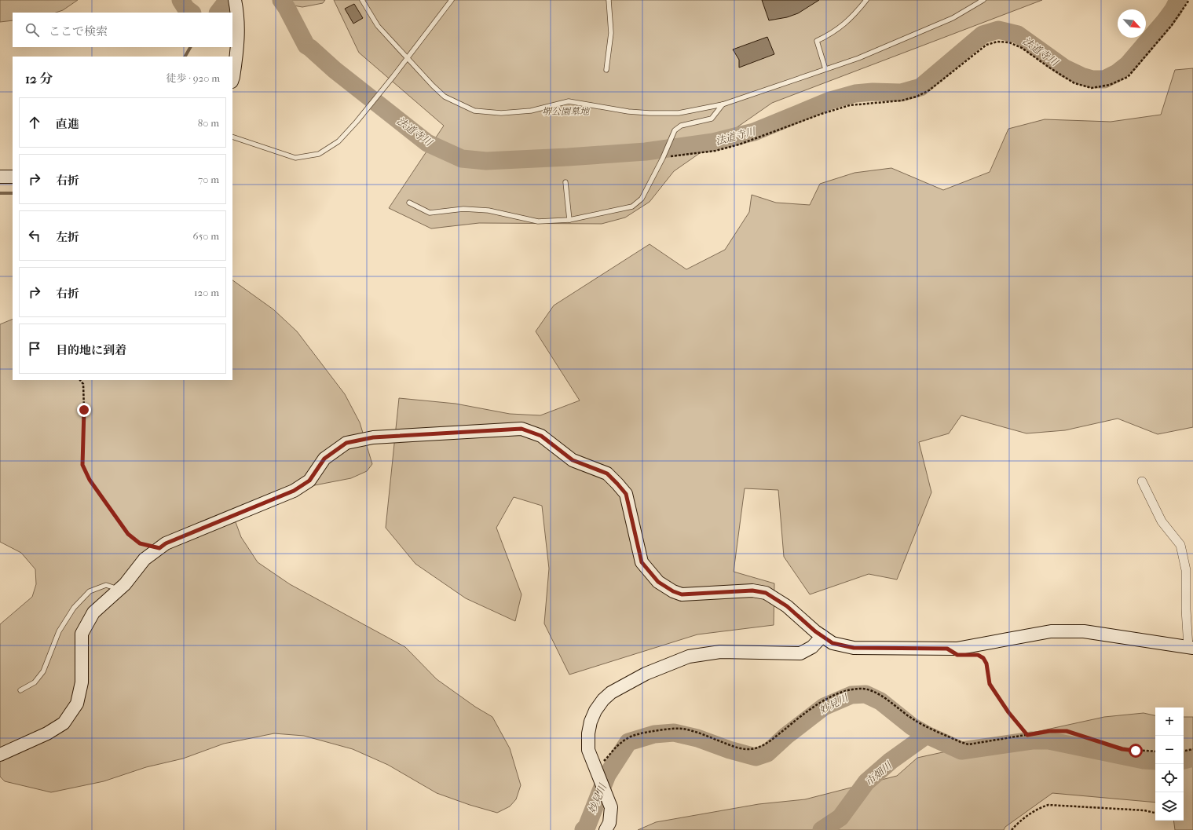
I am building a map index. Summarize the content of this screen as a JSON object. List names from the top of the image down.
{
  "water": ["法道寺川", "妙見川", "市畑川"],
  "parks": ["堺公園墓地"],
  "north": "bottom right",
  "page": {
    "search": "ここで検索",
    "heading": ["12 分", "徒歩 · 920 m"],
    "list": [
      ["直進", "80 m"],
      ["右折", "70 m"],
      ["左折", "650 m"],
      ["右折", "120 m"],
      "目的地に到着"
    ],
    "map_buttons": ["+", "−"]
  }
}
